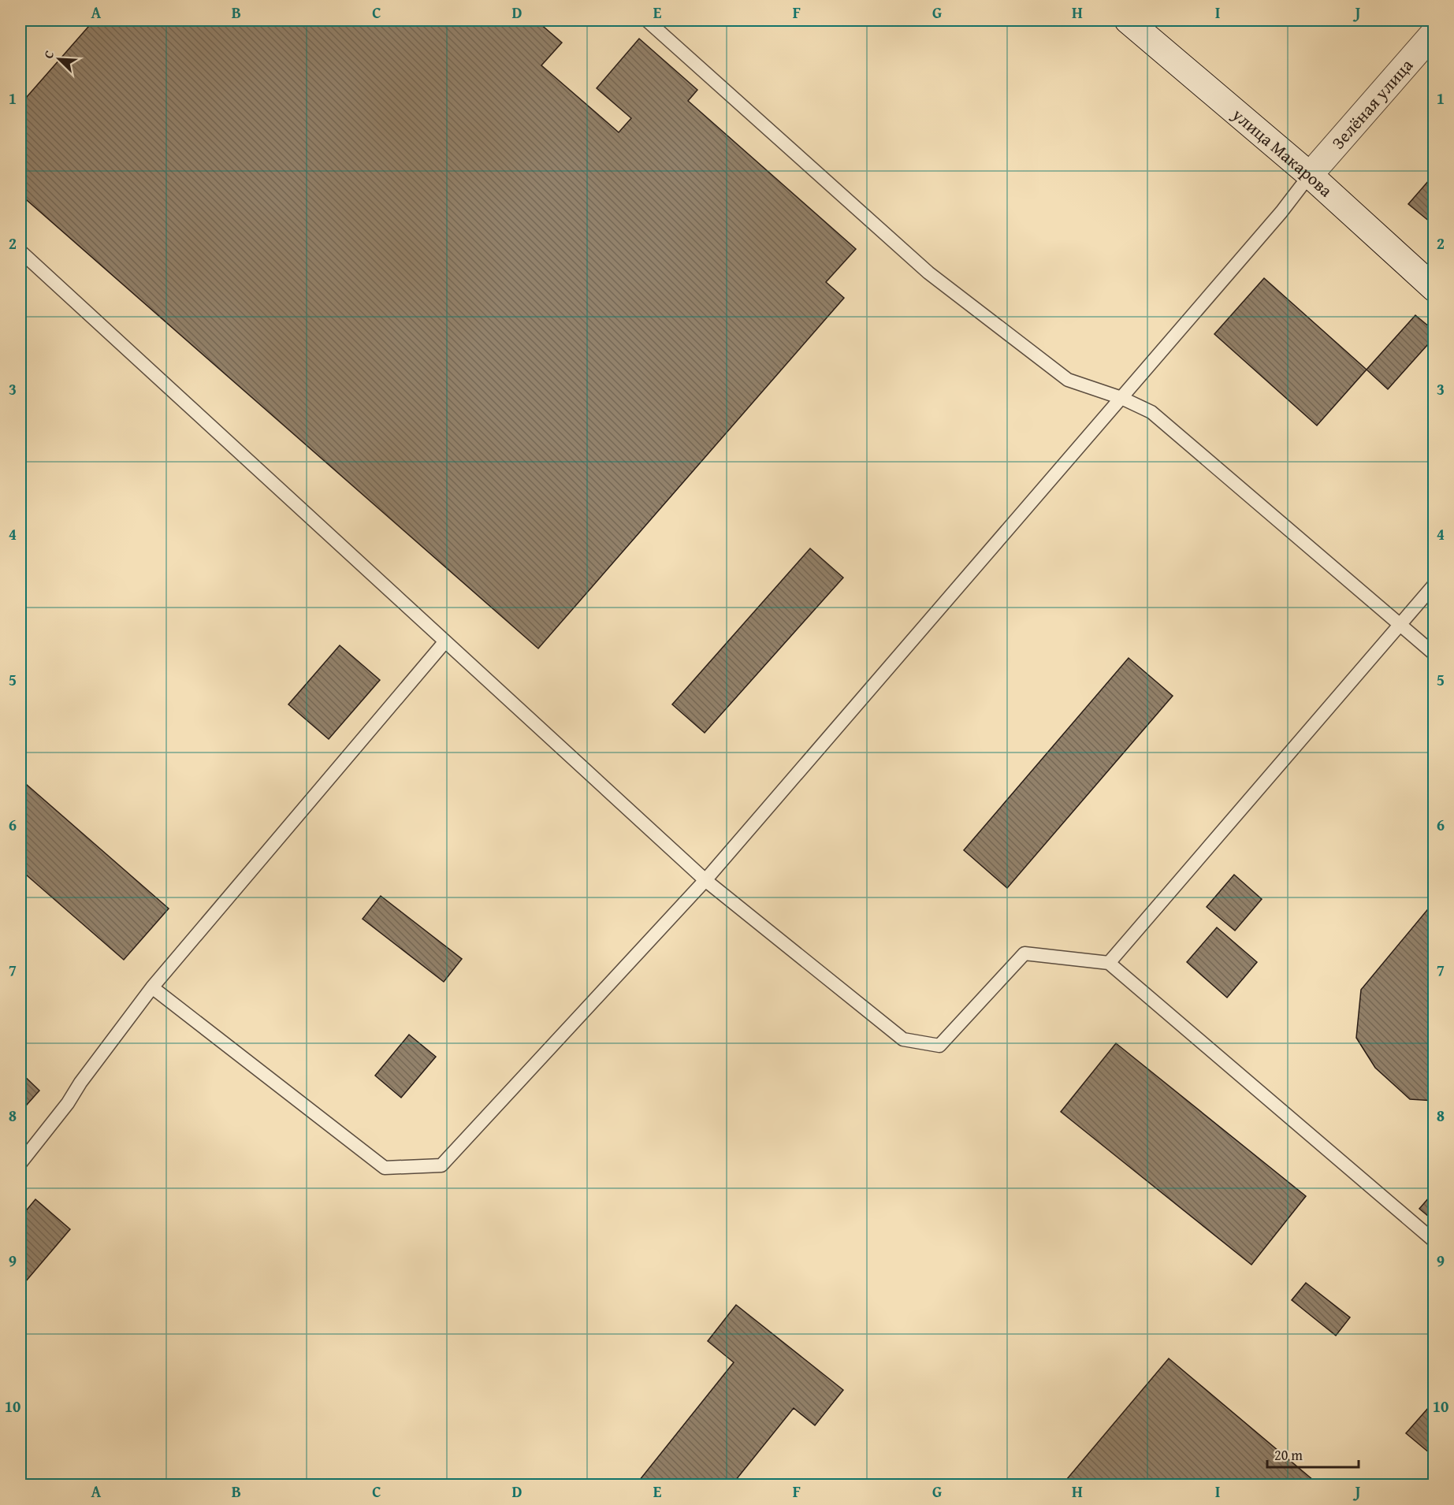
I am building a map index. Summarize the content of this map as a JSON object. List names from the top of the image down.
{
  "streets": {
    "street": ["Зелёная улица", "улица Макарова"]
  },
  "crossings": [
    ["Зелёная улица", "улица Макарова"]
  ],
  "scale_bar": "20 m",
  "north": "top left",
  "grid": {
    "columns": [
      "A",
      "B",
      "C",
      "D",
      "E",
      "F",
      "G",
      "H",
      "I",
      "J"
    ],
    "rows": [
      "1",
      "2",
      "3",
      "4",
      "5",
      "6",
      "7",
      "8",
      "9",
      "10"
    ]
  }
}
